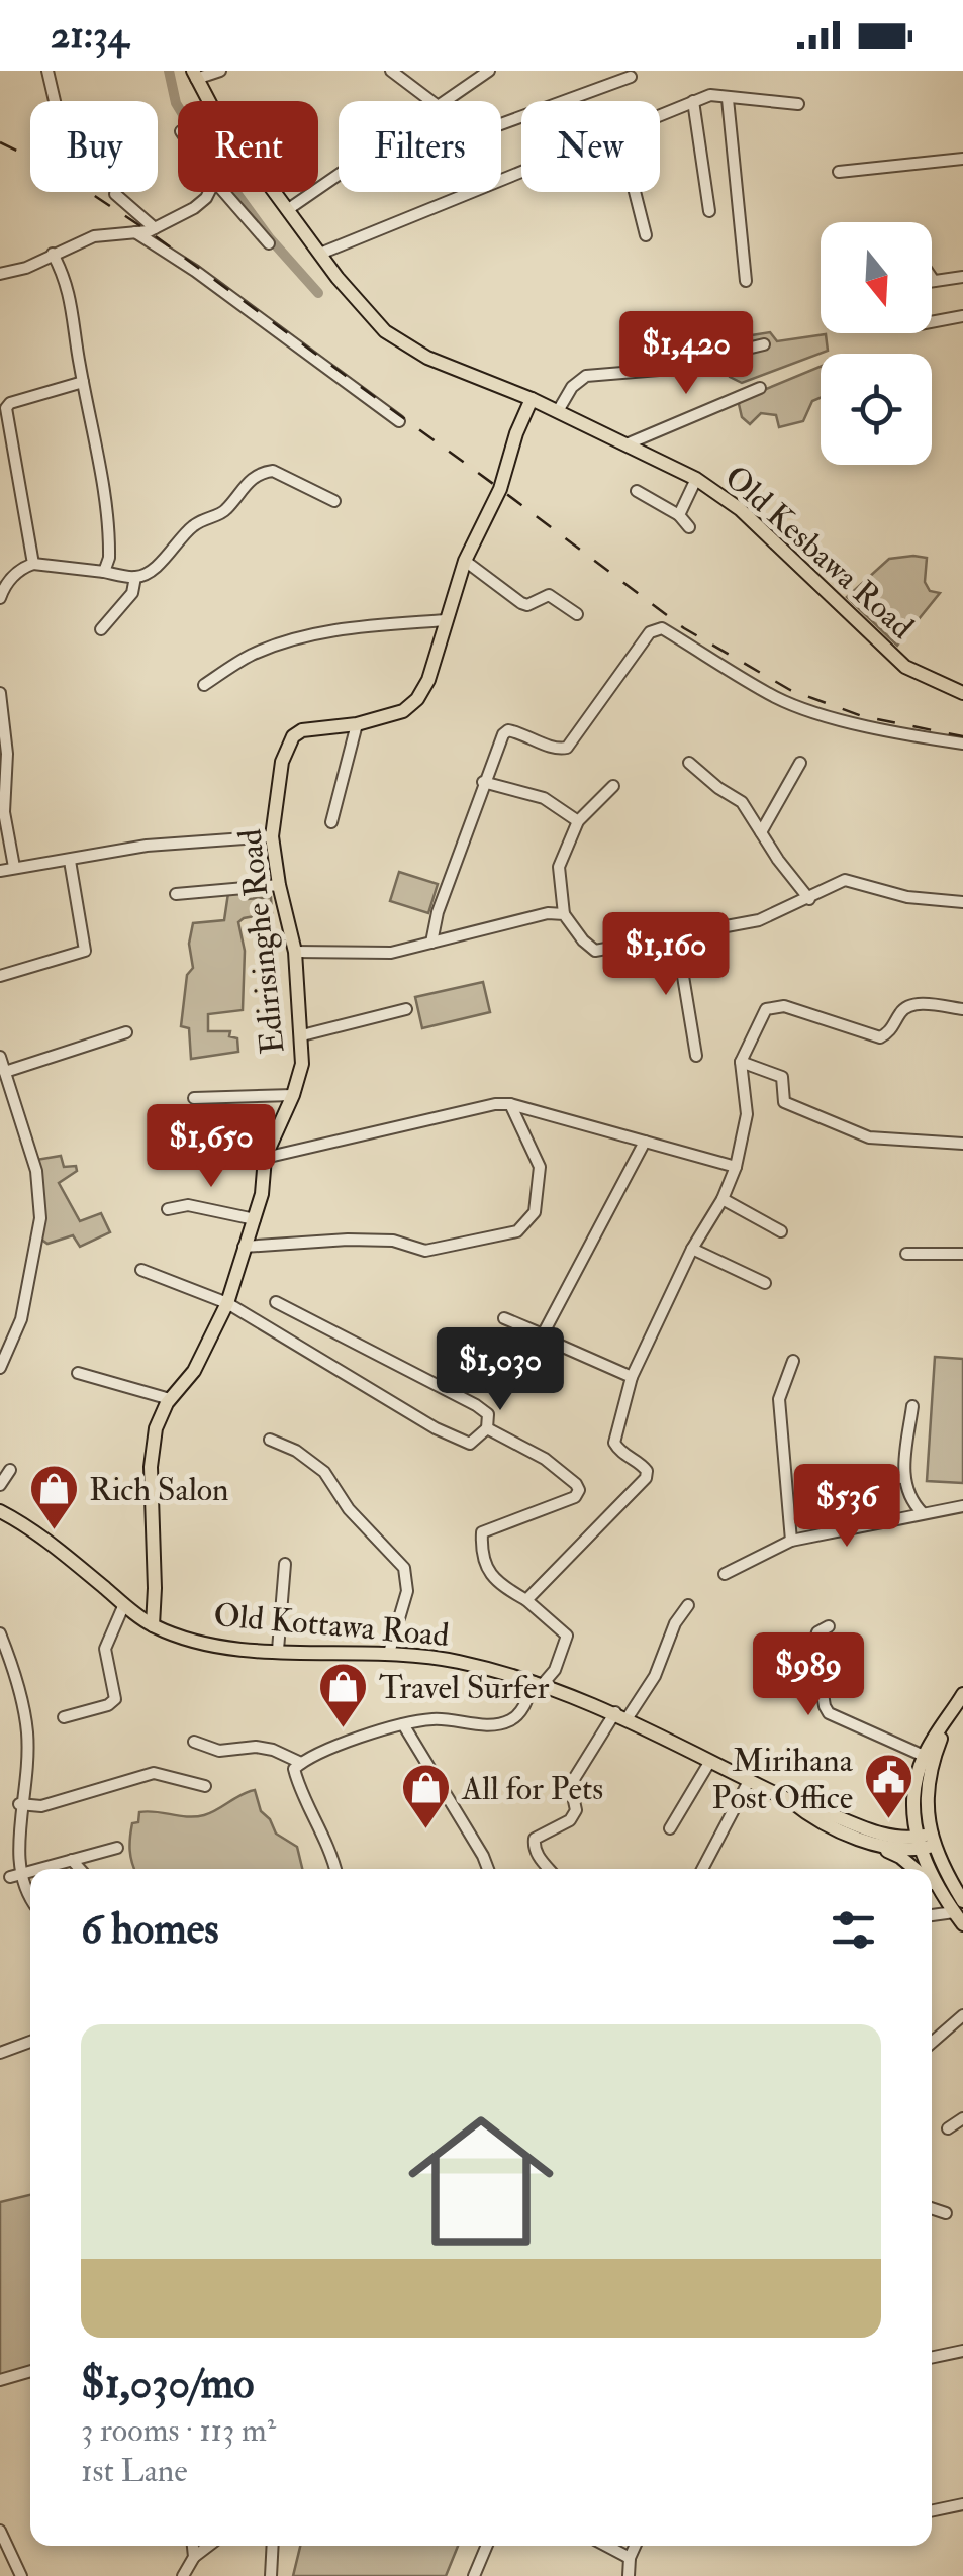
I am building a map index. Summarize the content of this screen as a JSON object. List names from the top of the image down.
{
  "streets": {
    "main road": ["Old Kesbawa Road", "Edirisinghe Road", "Old Kottawa Road"]
  },
  "crossings": [
    ["Old Kesbawa Road", "Edirisinghe Road"],
    ["Edirisinghe Road", "Old Kottawa Road"]
  ],
  "places": {
    "shop": ["Rich Salon", "Travel Surfer", "All for Pets"],
    "public building": ["Mirihana Post Office"]
  },
  "north": "bottom",
  "page": {
    "status": "21:34",
    "chip": [
      "Buy",
      "Rent",
      "Filters",
      "New"
    ],
    "price": [
      "$1,420",
      "$1,160",
      "$1,650",
      "$1,030",
      "$536",
      "$989"
    ],
    "heading": "6 homes",
    "list": [
      {
        "name": "$1,030/mo",
        "note": "3 rooms · 113 m² · 1st Lane"
      }
    ]
  }
}
